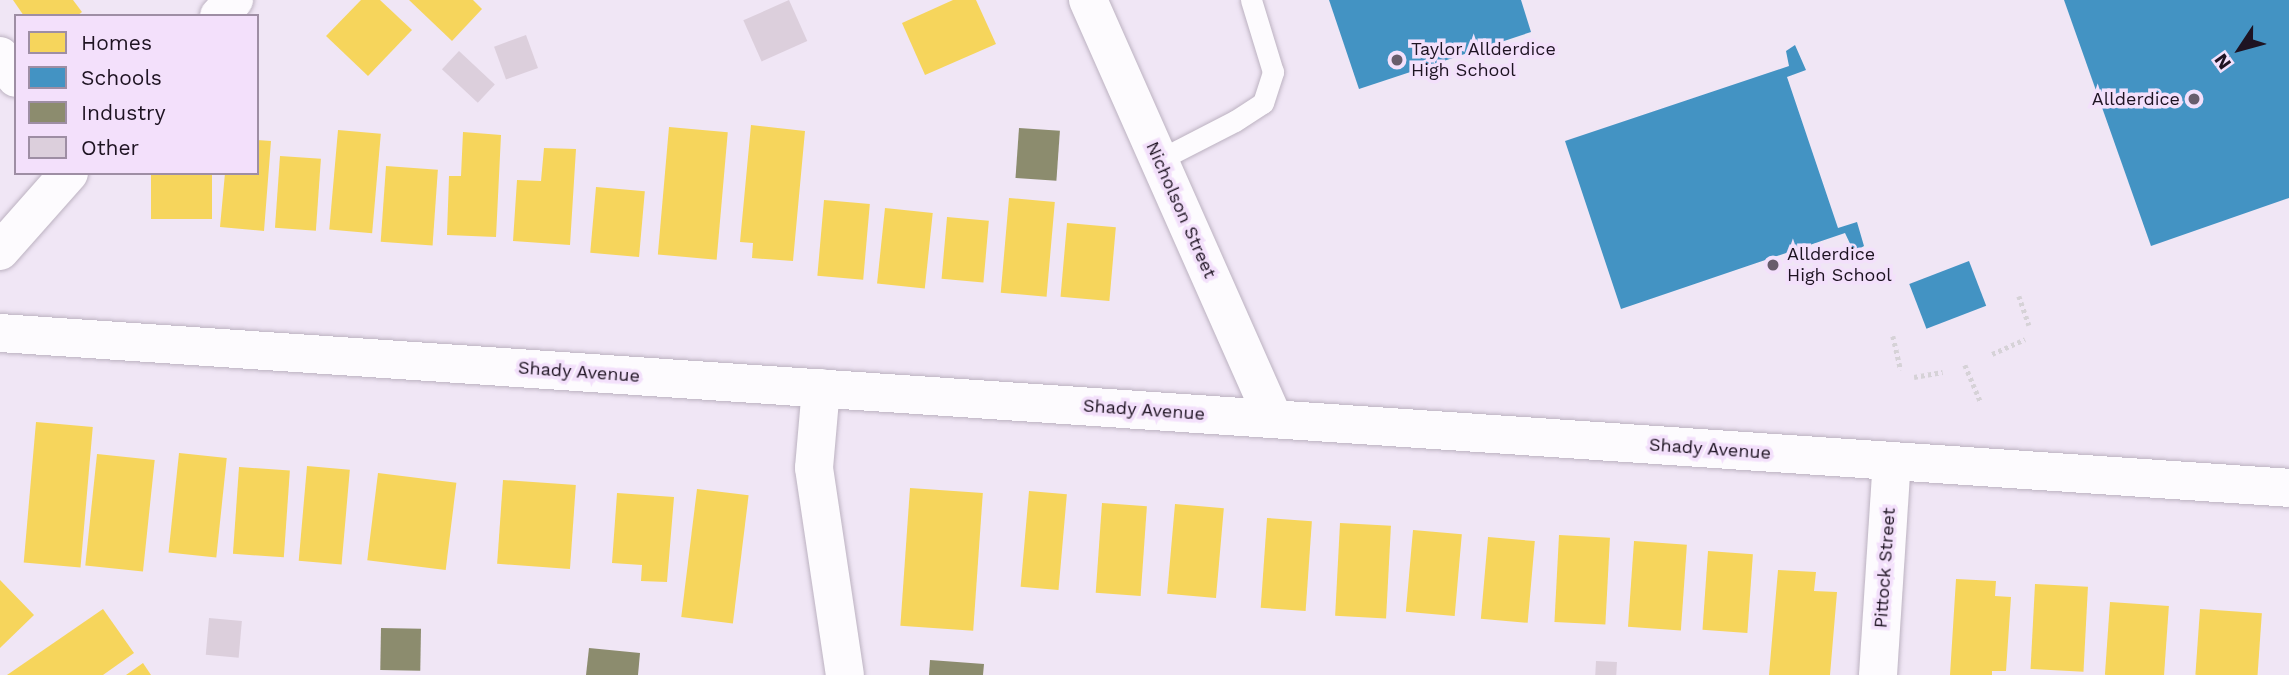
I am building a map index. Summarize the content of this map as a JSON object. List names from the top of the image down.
{
  "streets": {
    "main road": ["Nicholson Street", "Shady Avenue", "Pittock Street"]
  },
  "crossings": [
    ["Nicholson Street", "Shady Avenue"],
    ["Shady Avenue", "Pittock Street"]
  ],
  "places": ["Taylor Allderdice High School", "Allderdice", "Allderdice High School"],
  "legend": [
    "Homes",
    "Schools",
    "Industry",
    "Other"
  ],
  "north": "bottom left"
}
